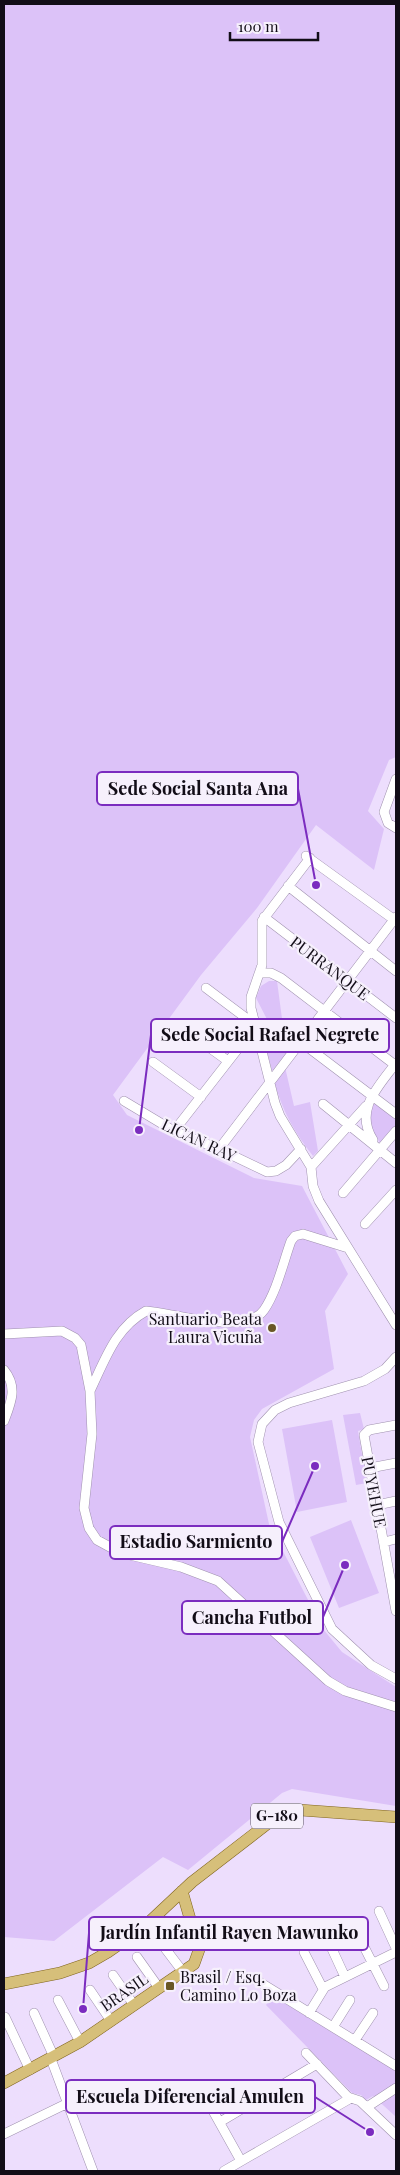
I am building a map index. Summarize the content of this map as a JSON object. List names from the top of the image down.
{
  "streets": {
    "main road": ["G-180", "BRASIL"],
    "street": ["PURRANQUE", "LICAN RAY", "PUYEHUE"]
  },
  "crossings": [
    ["G-180", "BRASIL"]
  ],
  "places": {
    "other": [
      "Sede Social Santa Ana",
      "Sede Social Rafael Negrete",
      "Santuario Beata Laura Vicuña",
      "Estadio Sarmiento",
      "Cancha Futbol",
      "Jardín Infantil Rayen Mawunko",
      "Escuela Diferencial Amulen"
    ],
    "transit": ["Brasil / Esq. Camino Lo Boza"]
  },
  "scale_bar": "100 m"
}
